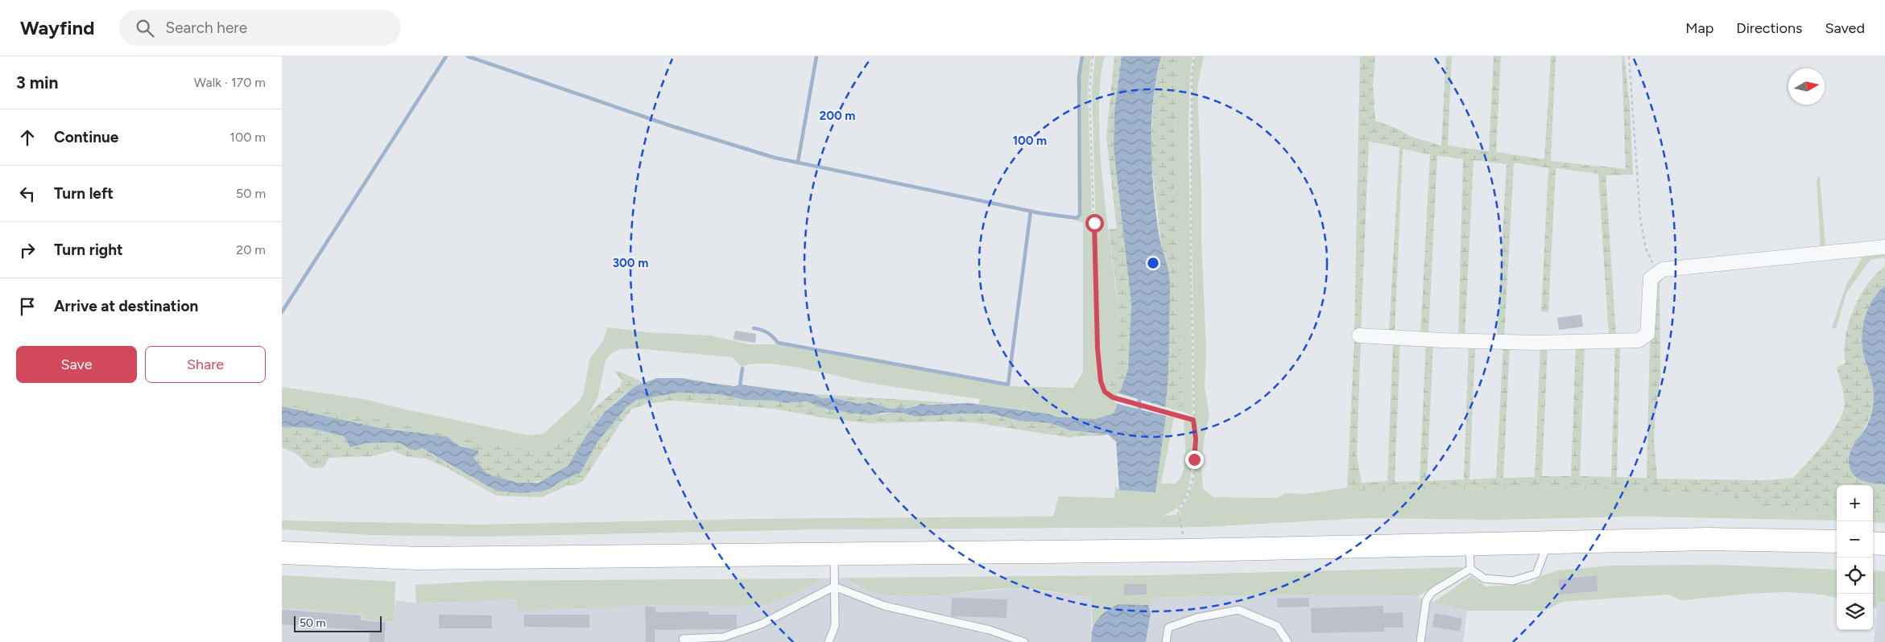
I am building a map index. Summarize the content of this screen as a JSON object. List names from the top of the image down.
{
  "scale_bar": "50 m",
  "north": "right",
  "page": {
    "header": "Wayfind",
    "search": "Search here",
    "nav": ["Map", "Directions", "Saved"],
    "heading": ["3 min", "Walk · 170 m"],
    "list": [
      ["Continue", "100 m"],
      ["Turn left", "50 m"],
      ["Turn right", "20 m"],
      "Arrive at destination"
    ],
    "buttons": ["Save", "Share"],
    "map_buttons": ["+", "−"],
    "scale": "50 m"
  },
  "rings": ["200 m", "100 m", "300 m"]
}
